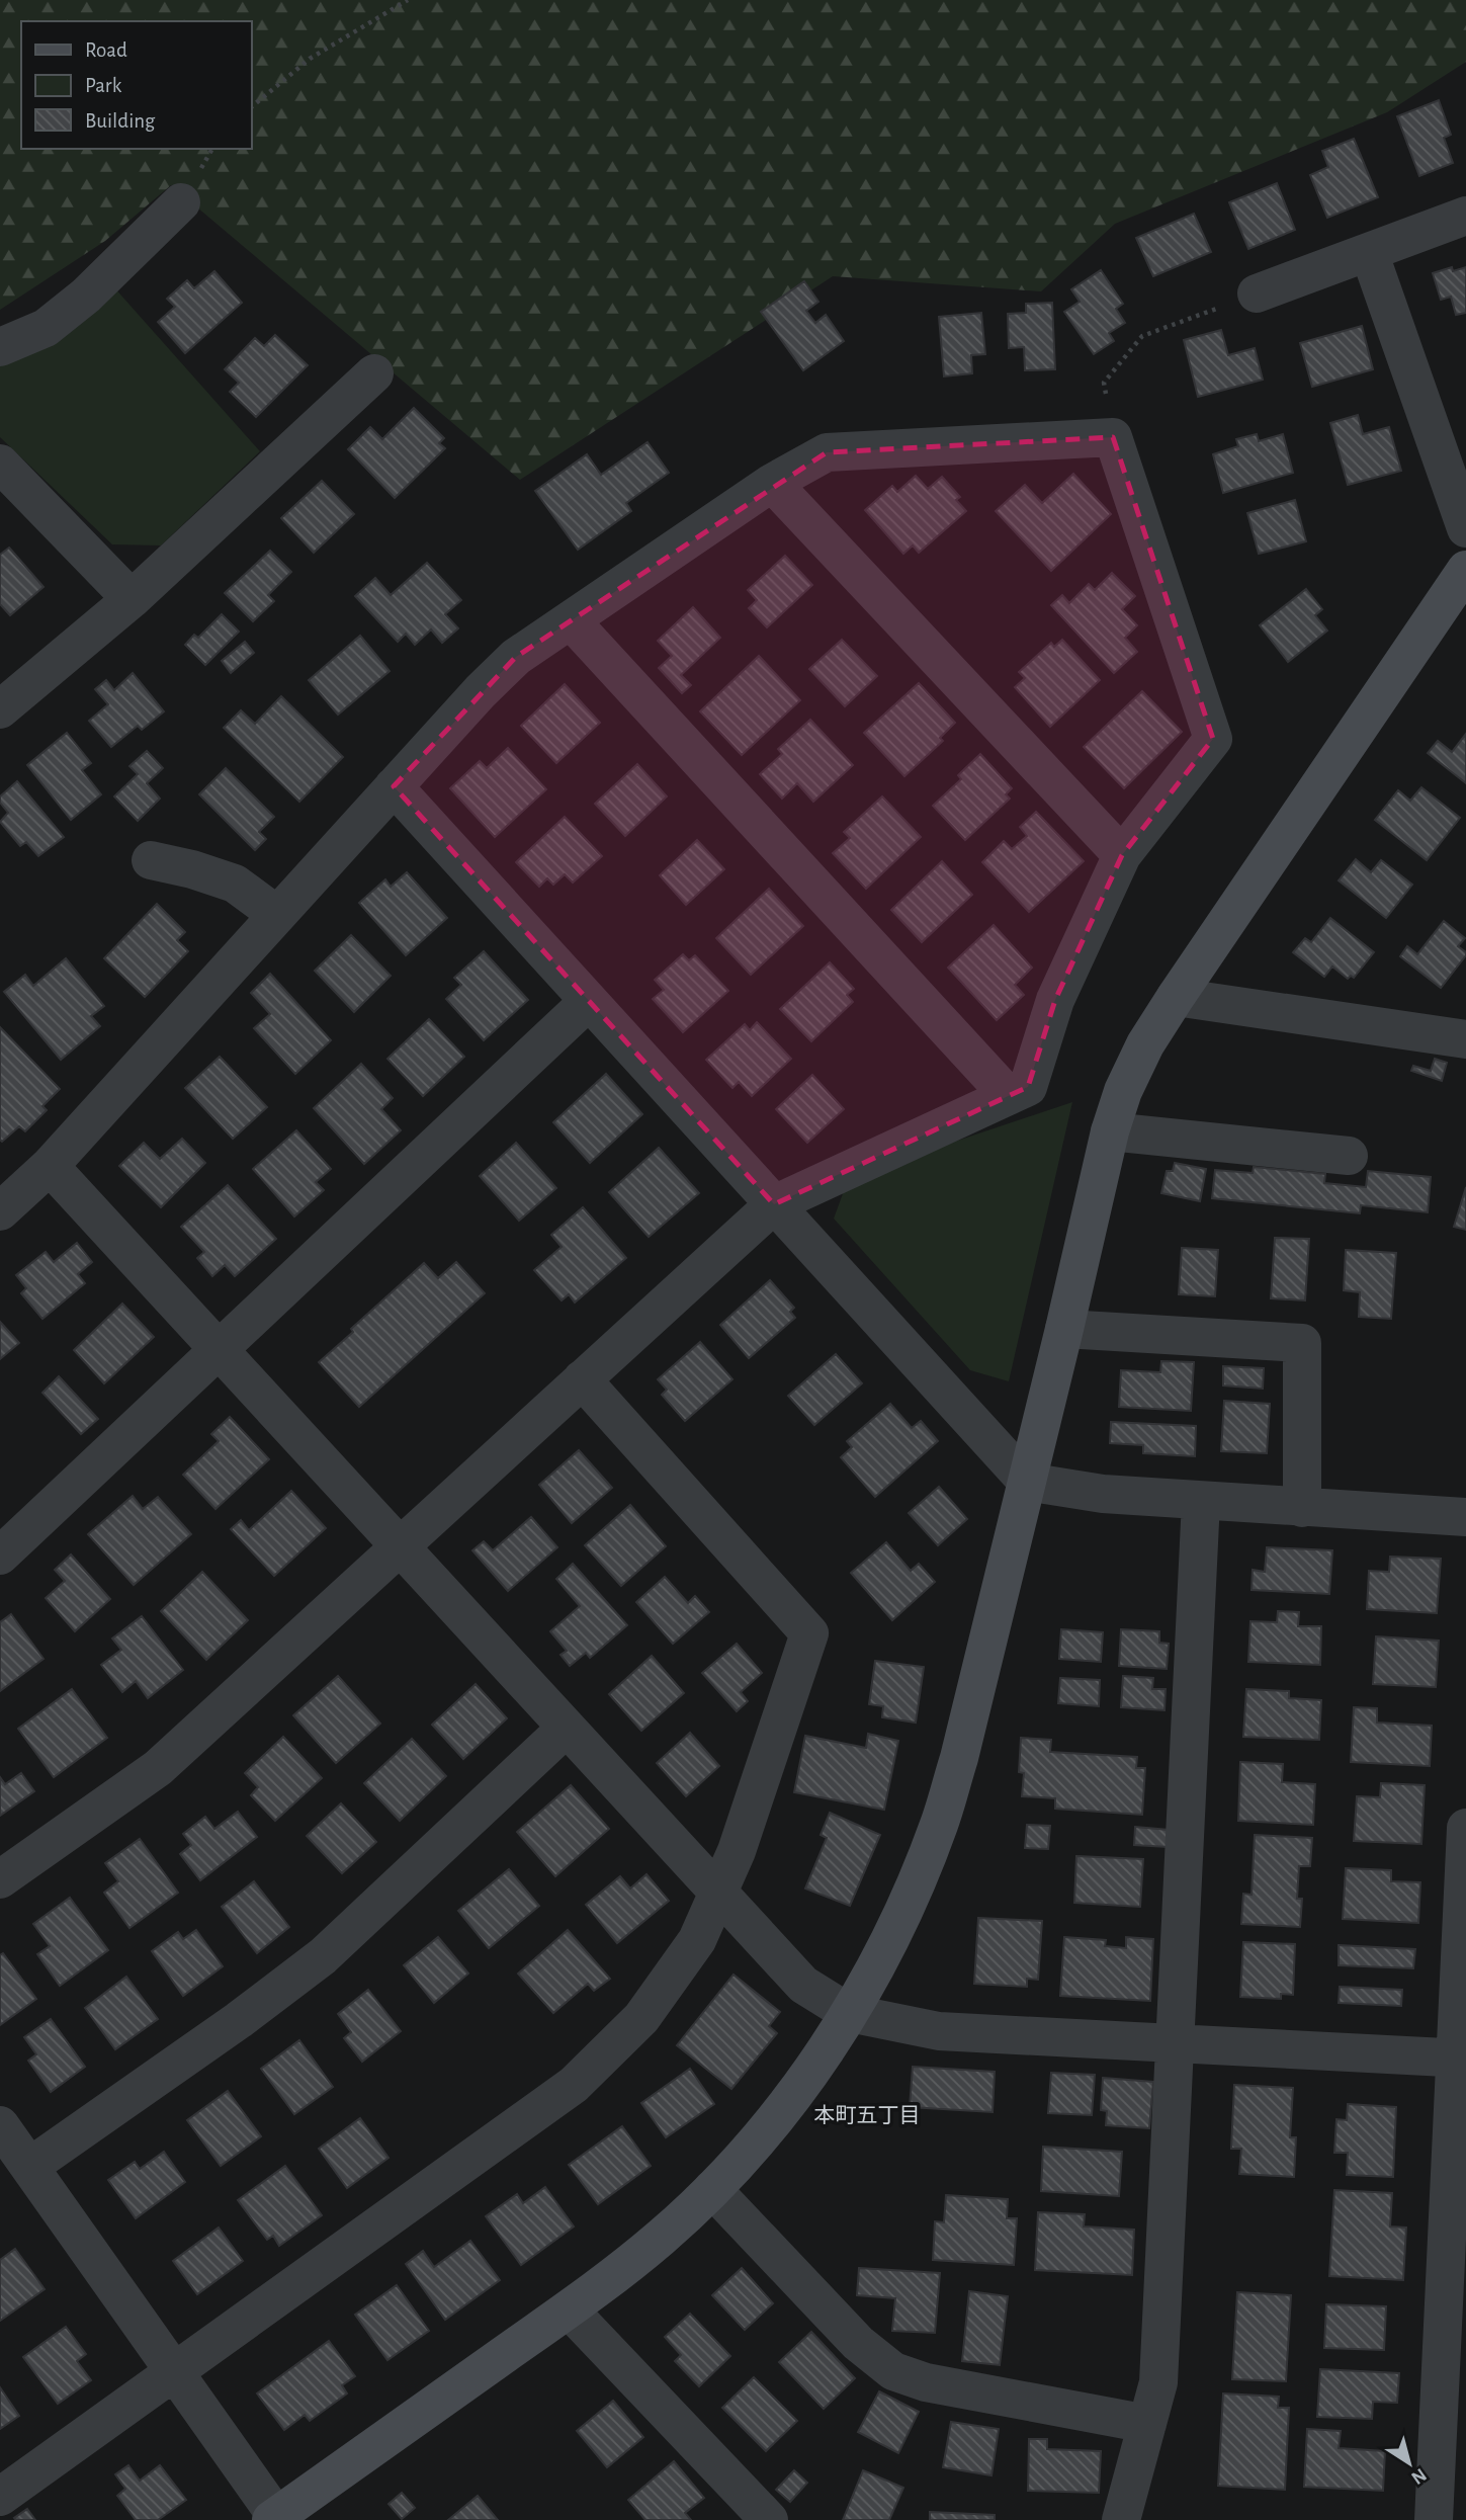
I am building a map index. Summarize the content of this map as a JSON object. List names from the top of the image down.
{
  "districts": ["本町五丁目"],
  "legend": ["Road", "Park", "Building"],
  "north": "bottom right"
}
